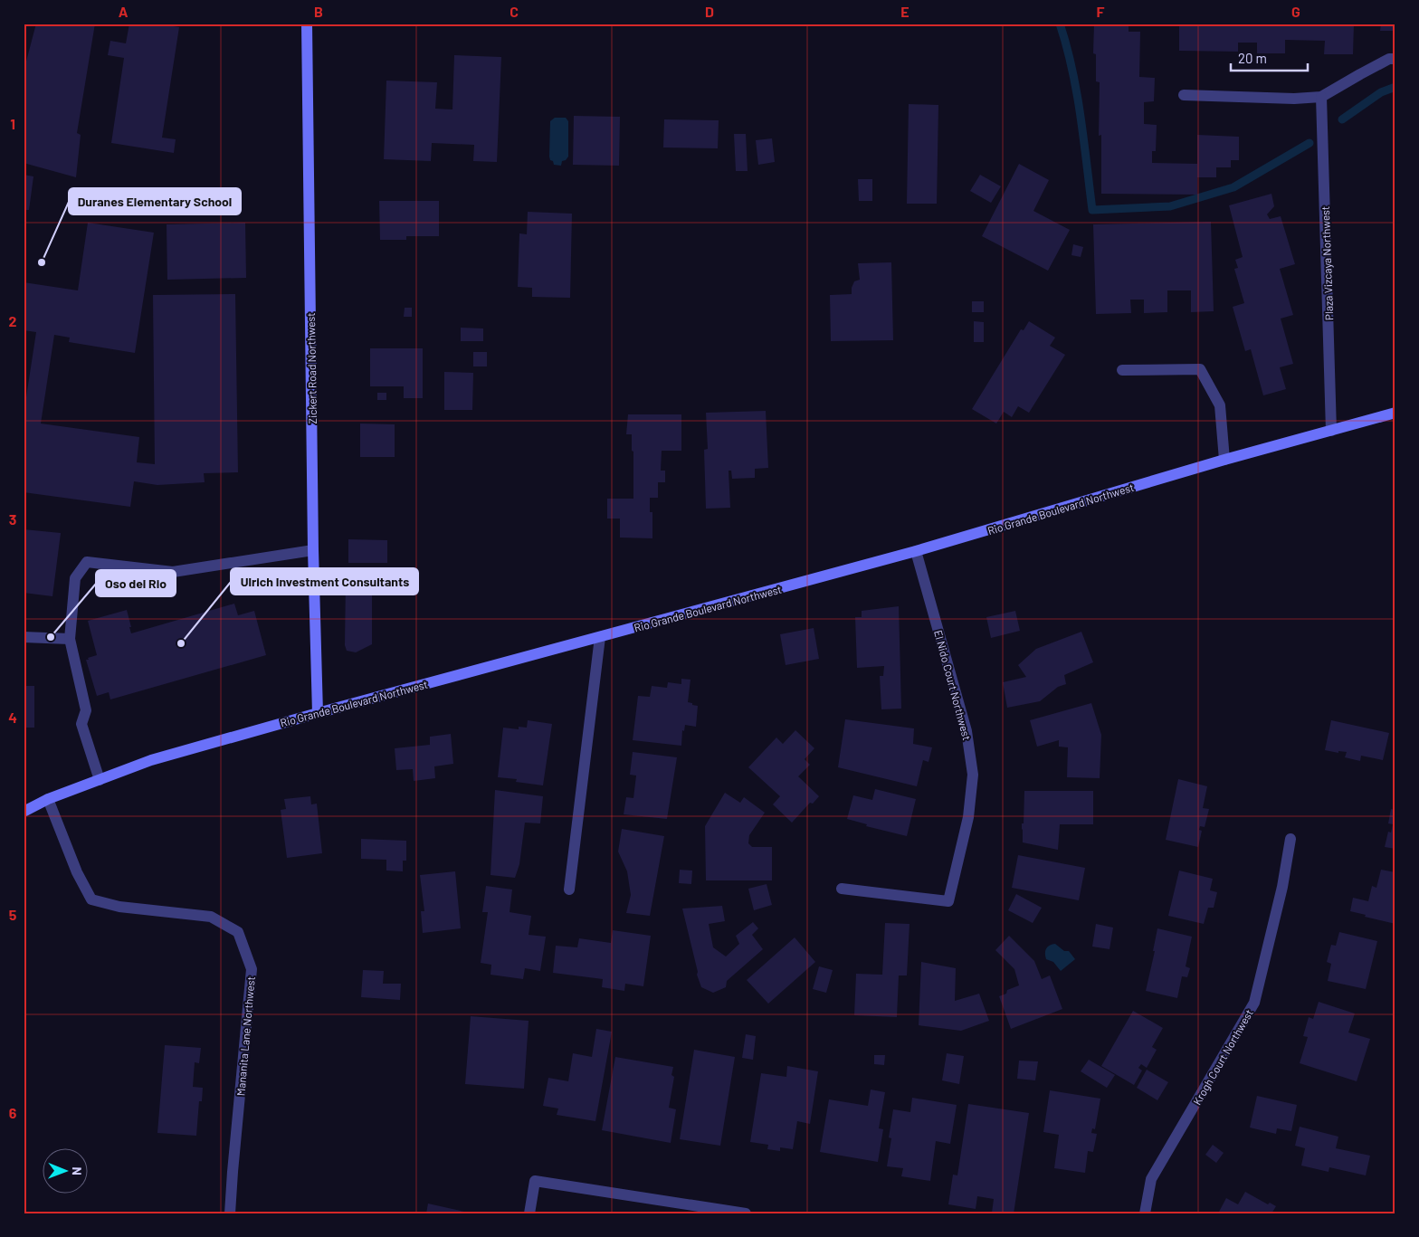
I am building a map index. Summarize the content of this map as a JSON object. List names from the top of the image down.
{
  "streets": {
    "main road": ["Zickert Road Northwest", "Rio Grande Boulevard Northwest"],
    "street": [
      "Plaza Vizcaya Northwest",
      "El Nido Court Northwest",
      "Mananita Lane Northwest",
      "Krogh Court Northwest"
    ]
  },
  "crossings": [
    ["Plaza Vizcaya Northwest", "Rio Grande Boulevard Northwest"],
    ["Zickert Road Northwest", "Rio Grande Boulevard Northwest"],
    ["Rio Grande Boulevard Northwest", "El Nido Court Northwest"],
    ["Rio Grande Boulevard Northwest", "Mananita Lane Northwest"]
  ],
  "places": ["Duranes Elementary School", "Oso del Rio", "Ulrich Investment Consultants"],
  "scale_bar": "20 m",
  "north": "right",
  "grid": {
    "columns": [
      "A",
      "B",
      "C",
      "D",
      "E",
      "F",
      "G"
    ],
    "rows": [
      "1",
      "2",
      "3",
      "4",
      "5",
      "6"
    ]
  }
}
